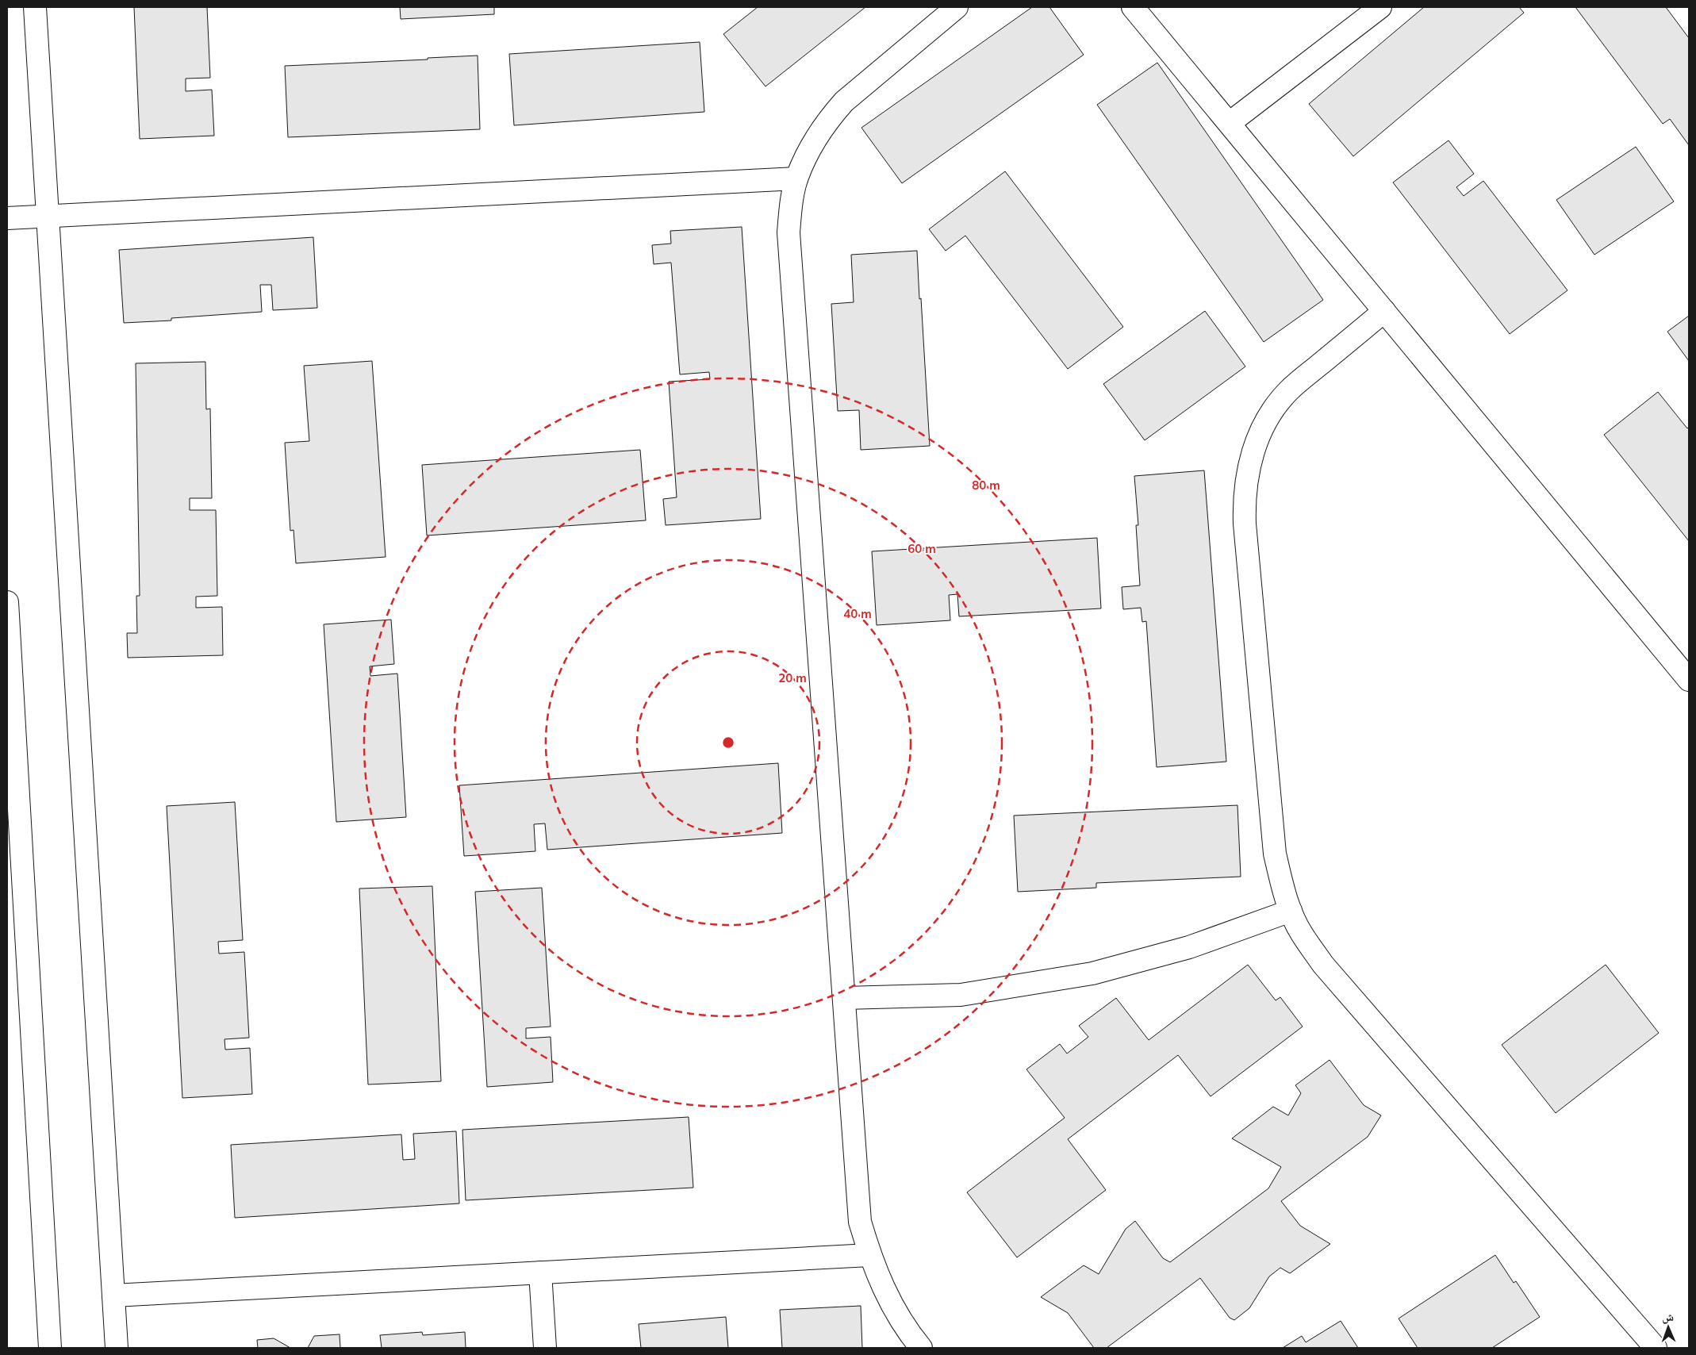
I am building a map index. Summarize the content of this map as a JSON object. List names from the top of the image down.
{
  "north": "top",
  "rings": [
    "80 m",
    "60 m",
    "40 m",
    "20 m"
  ]
}
